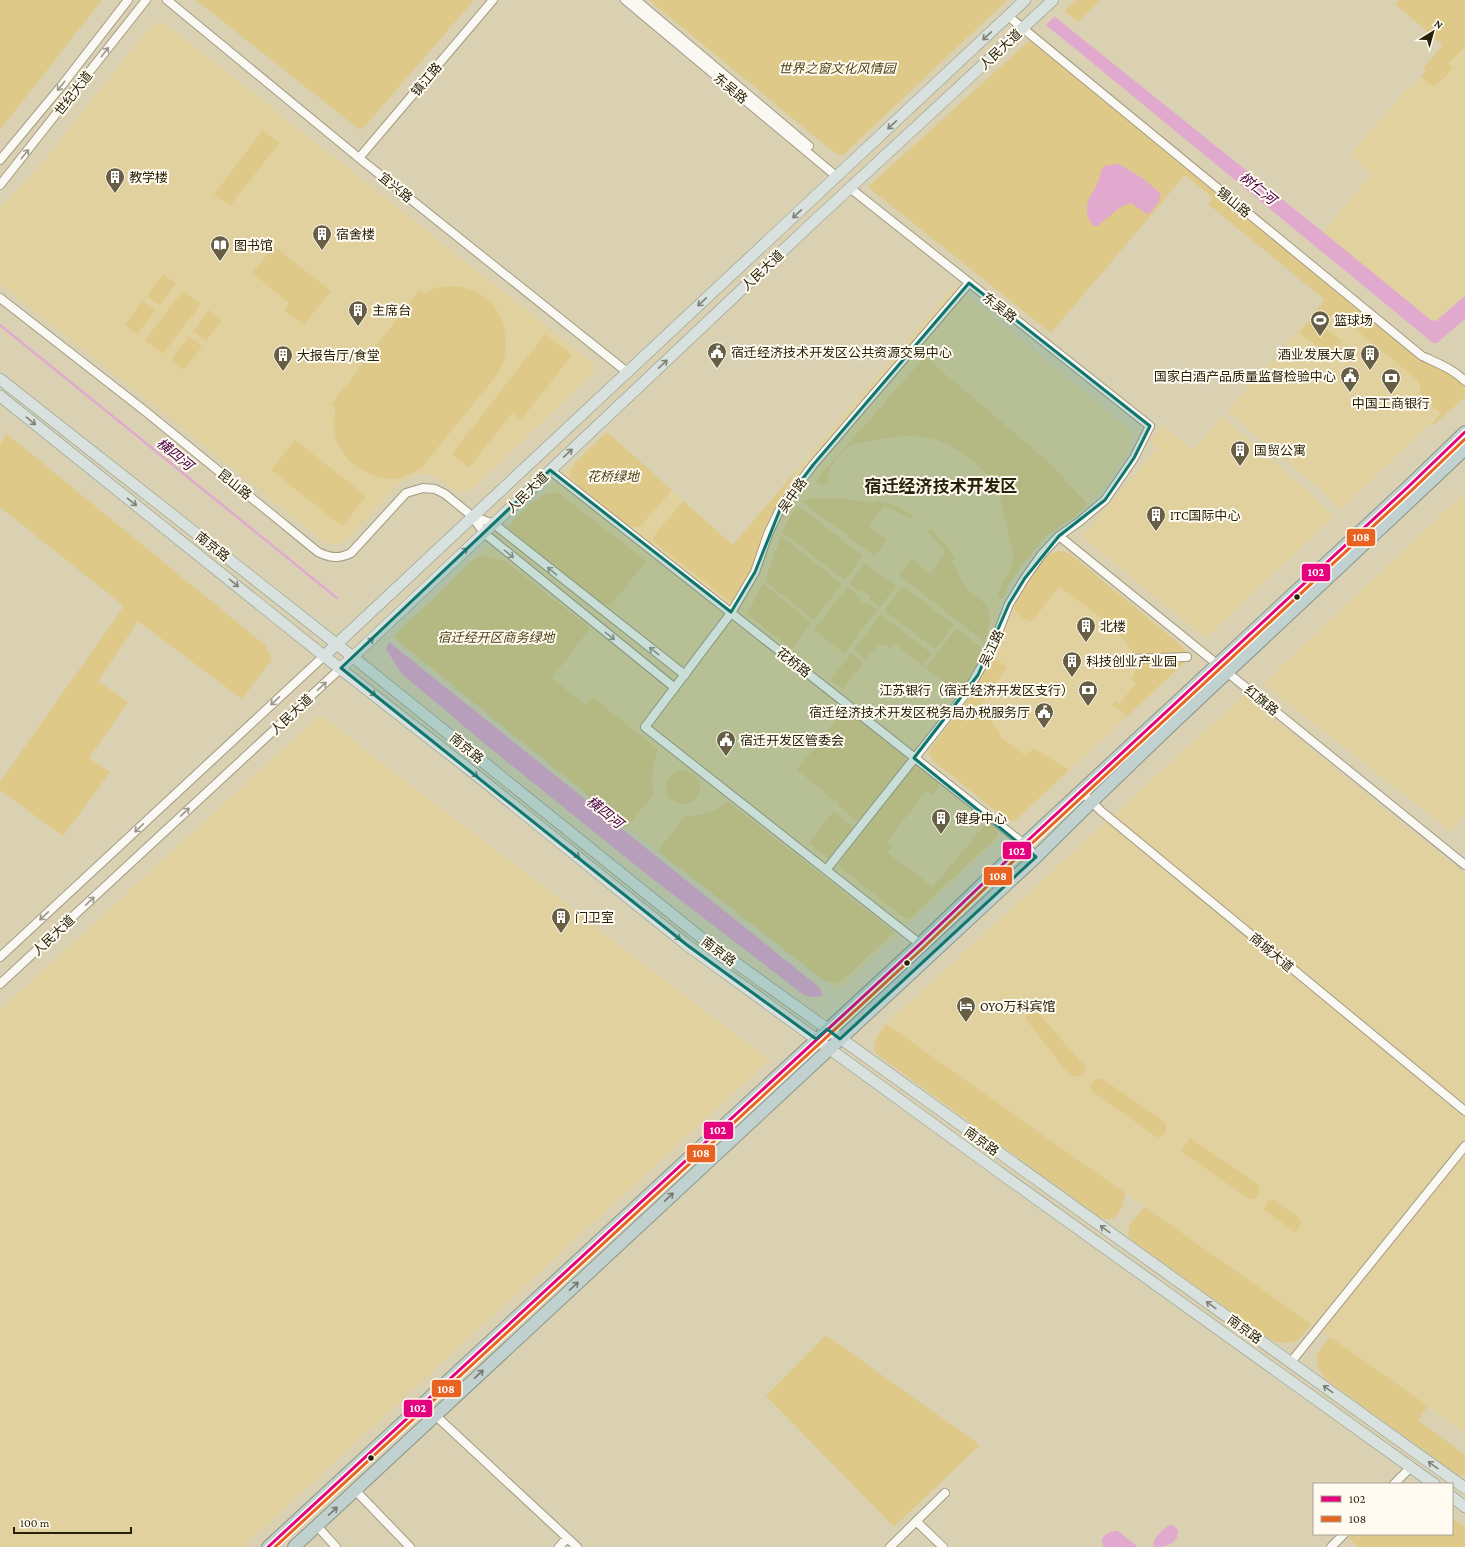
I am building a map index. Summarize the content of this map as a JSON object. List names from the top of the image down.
{
  "streets": {
    "main road": ["人民大道", "南京路"],
    "street": [
      "镇江路",
      "东吴路",
      "世纪大道",
      "宜兴路",
      "锡山路",
      "昆山路",
      "吴中路",
      "吴江路",
      "花桥路",
      "红旗路",
      "商城大道"
    ]
  },
  "crossings": [
    ["人民大道", "东吴路"],
    ["人民大道", "宜兴路"],
    ["人民大道", "锡山路"],
    ["人民大道", "昆山路"],
    ["人民大道", "南京路"],
    ["人民大道", "花桥路"],
    ["镇江路", "宜兴路"],
    ["东吴路", "吴中路"],
    ["东吴路", "吴江路"],
    ["吴中路", "吴江路"],
    ["吴中路", "花桥路"],
    ["吴江路", "花桥路"],
    ["吴江路", "红旗路"]
  ],
  "districts": ["宿迁经济技术开发区"],
  "water": ["树仁河", "横四河"],
  "parks": ["世界之窗文化风情园", "花桥绿地", "宿迁经开区商务绿地"],
  "places": {
    "building": [
      "教学楼",
      "宿舍楼",
      "主席台",
      "酒业发展大厦",
      "大报告厅/食堂",
      "国贸公寓",
      "ITC国际中心",
      "北楼",
      "科技创业产业园",
      "健身中心",
      "门卫室"
    ],
    "library": ["图书馆"],
    "sports": ["篮球场"],
    "public building": [
      "宿迁经济技术开发区公共资源交易中心",
      "国家白酒产品质量监督检验中心",
      "宿迁经济技术开发区税务局办税服务厅",
      "宿迁开发区管委会"
    ],
    "bank": ["中国工商银行", "江苏银行（宿迁经济开发区支行）"],
    "hotel": ["OYO万科宾馆"]
  },
  "lines": ["transit line 102", "transit line 108"],
  "legend": ["102", "108"],
  "scale_bar": "100 m",
  "north": "top right"
}
